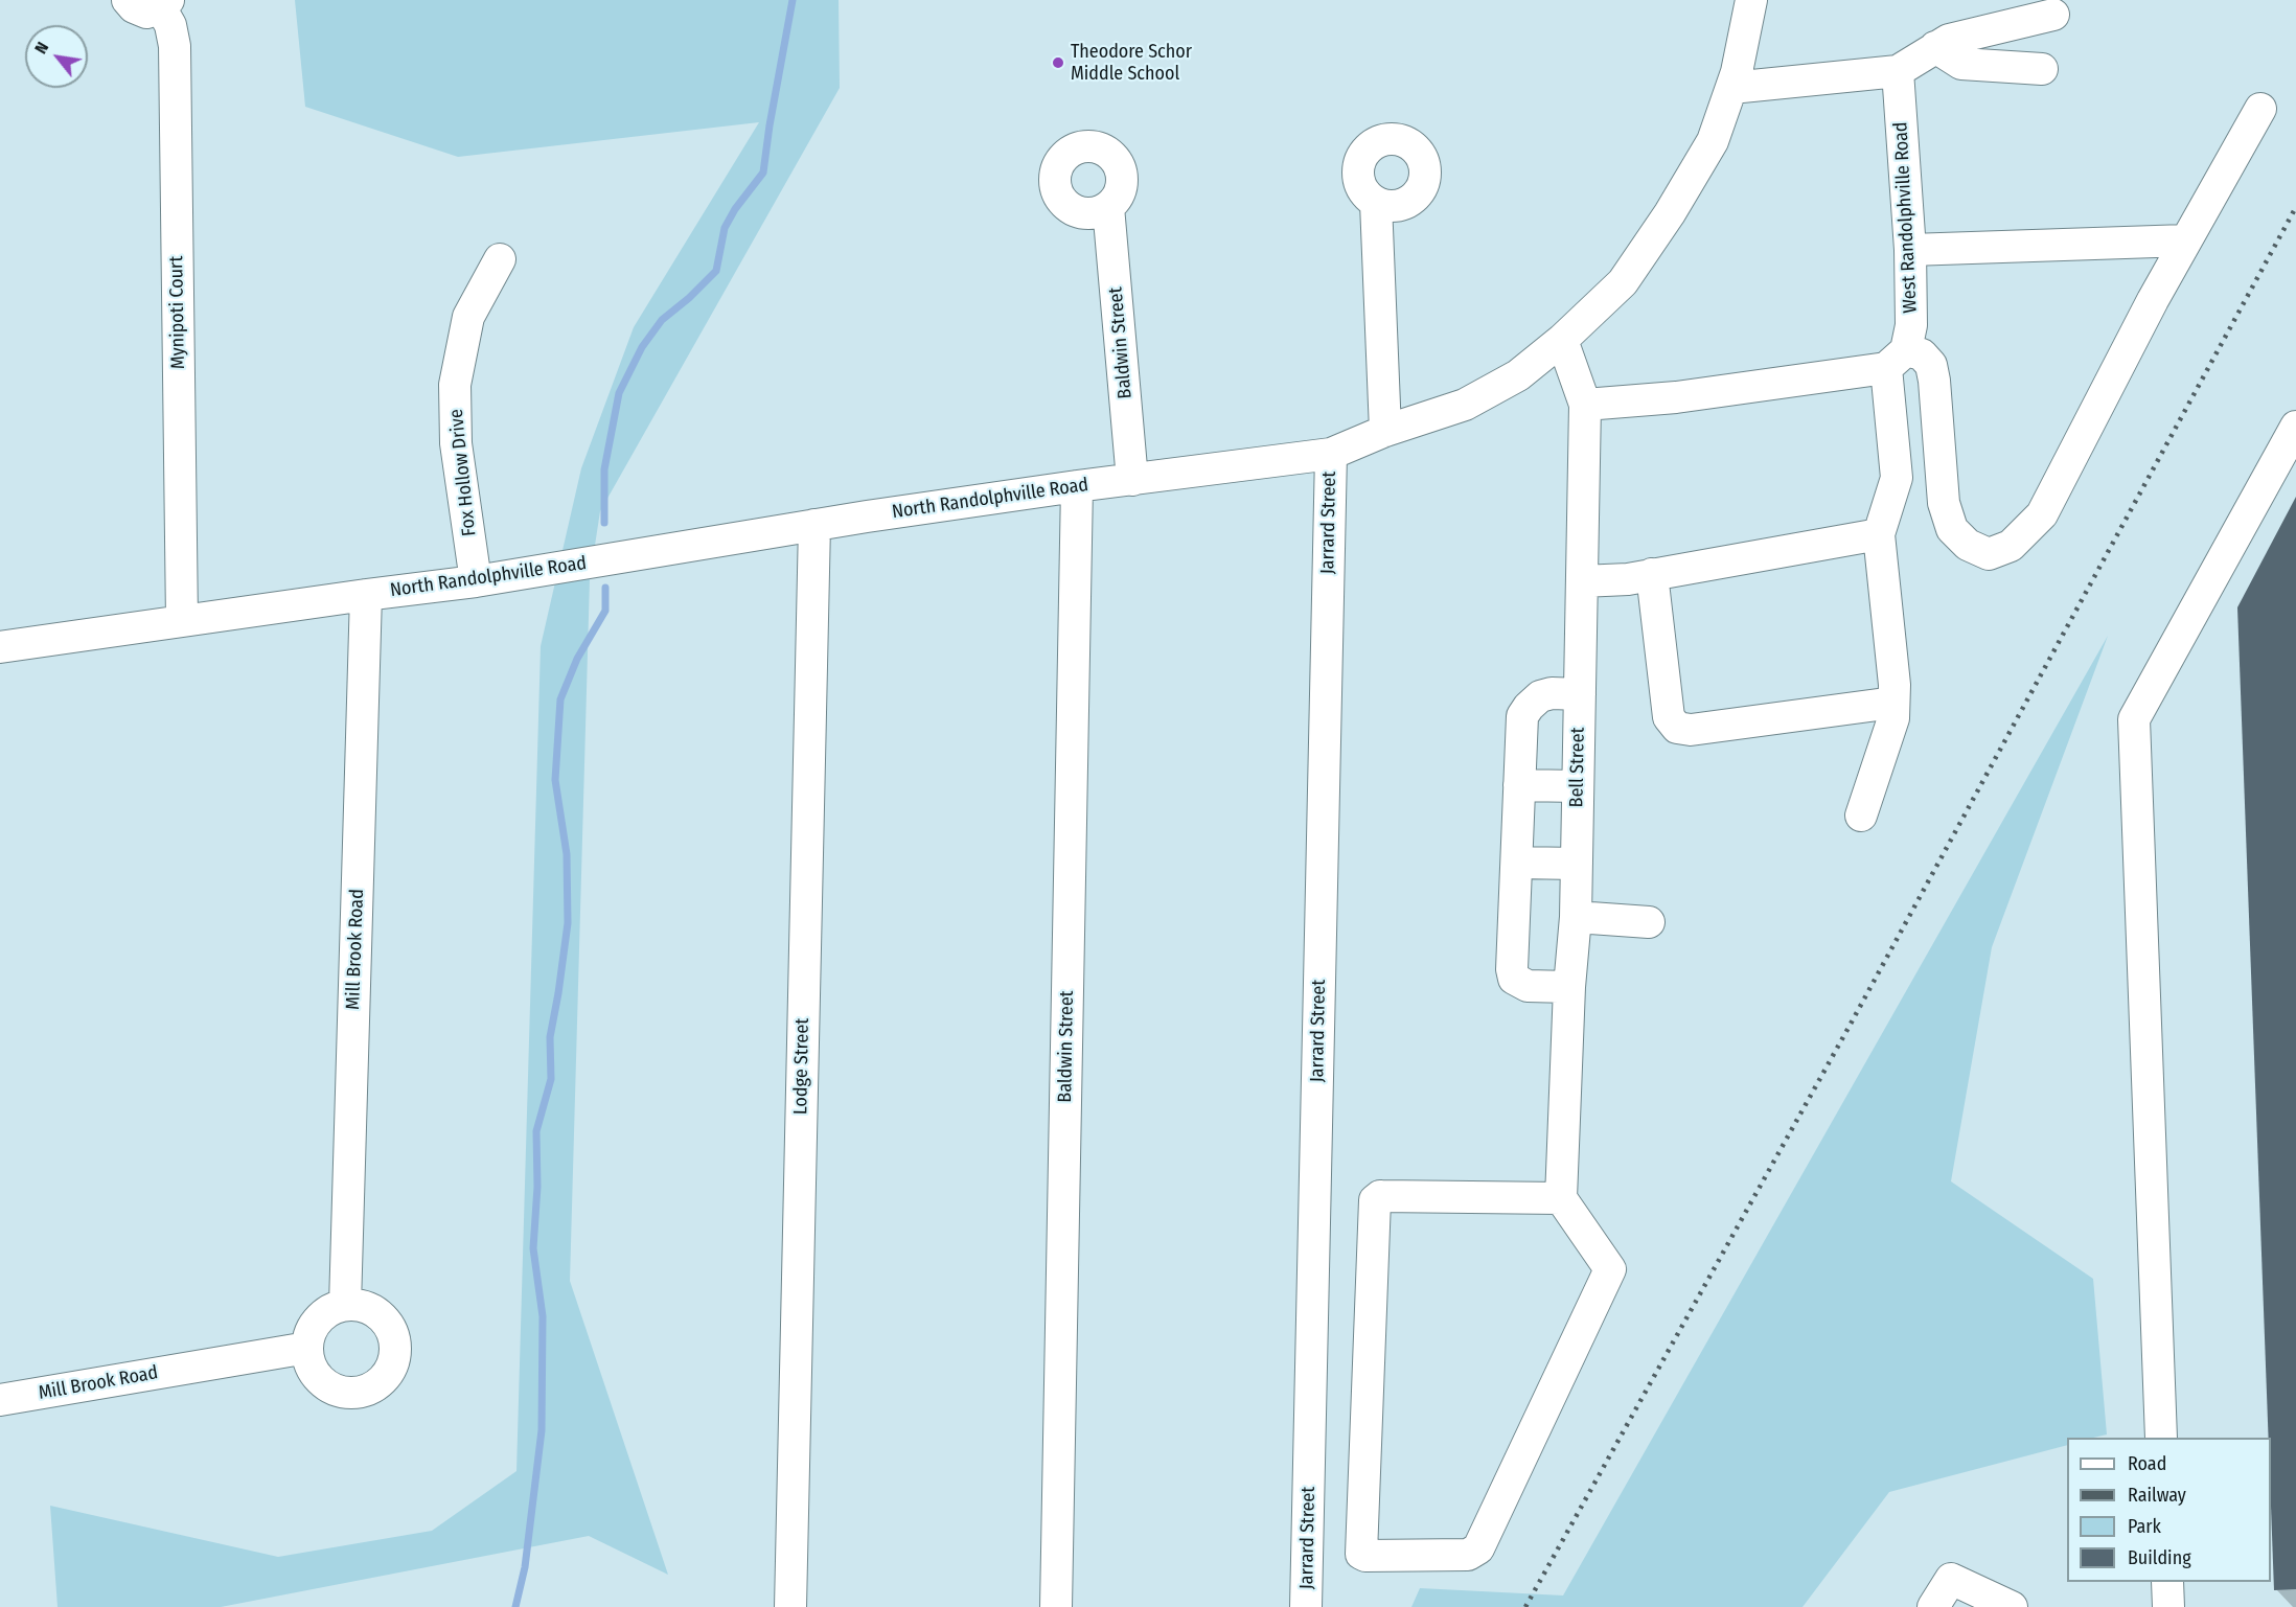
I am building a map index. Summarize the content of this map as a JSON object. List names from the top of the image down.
{
  "streets": {
    "street": [
      "West Randolphville Road",
      "Mynipoti Court",
      "Baldwin Street",
      "Fox Hollow Drive",
      "North Randolphville Road",
      "Jarrard Street",
      "Bell Street",
      "Mill Brook Road",
      "Lodge Street"
    ]
  },
  "crossings": [
    ["Mynipoti Court", "North Randolphville Road"],
    ["Baldwin Street", "North Randolphville Road"],
    ["Fox Hollow Drive", "North Randolphville Road"],
    ["North Randolphville Road", "Jarrard Street"],
    ["North Randolphville Road", "Bell Street"],
    ["North Randolphville Road", "Mill Brook Road"],
    ["North Randolphville Road", "Lodge Street"]
  ],
  "places": ["Theodore Schor Middle School"],
  "legend": [
    "Road",
    "Railway",
    "Park",
    "Building"
  ],
  "north": "top left"
}
